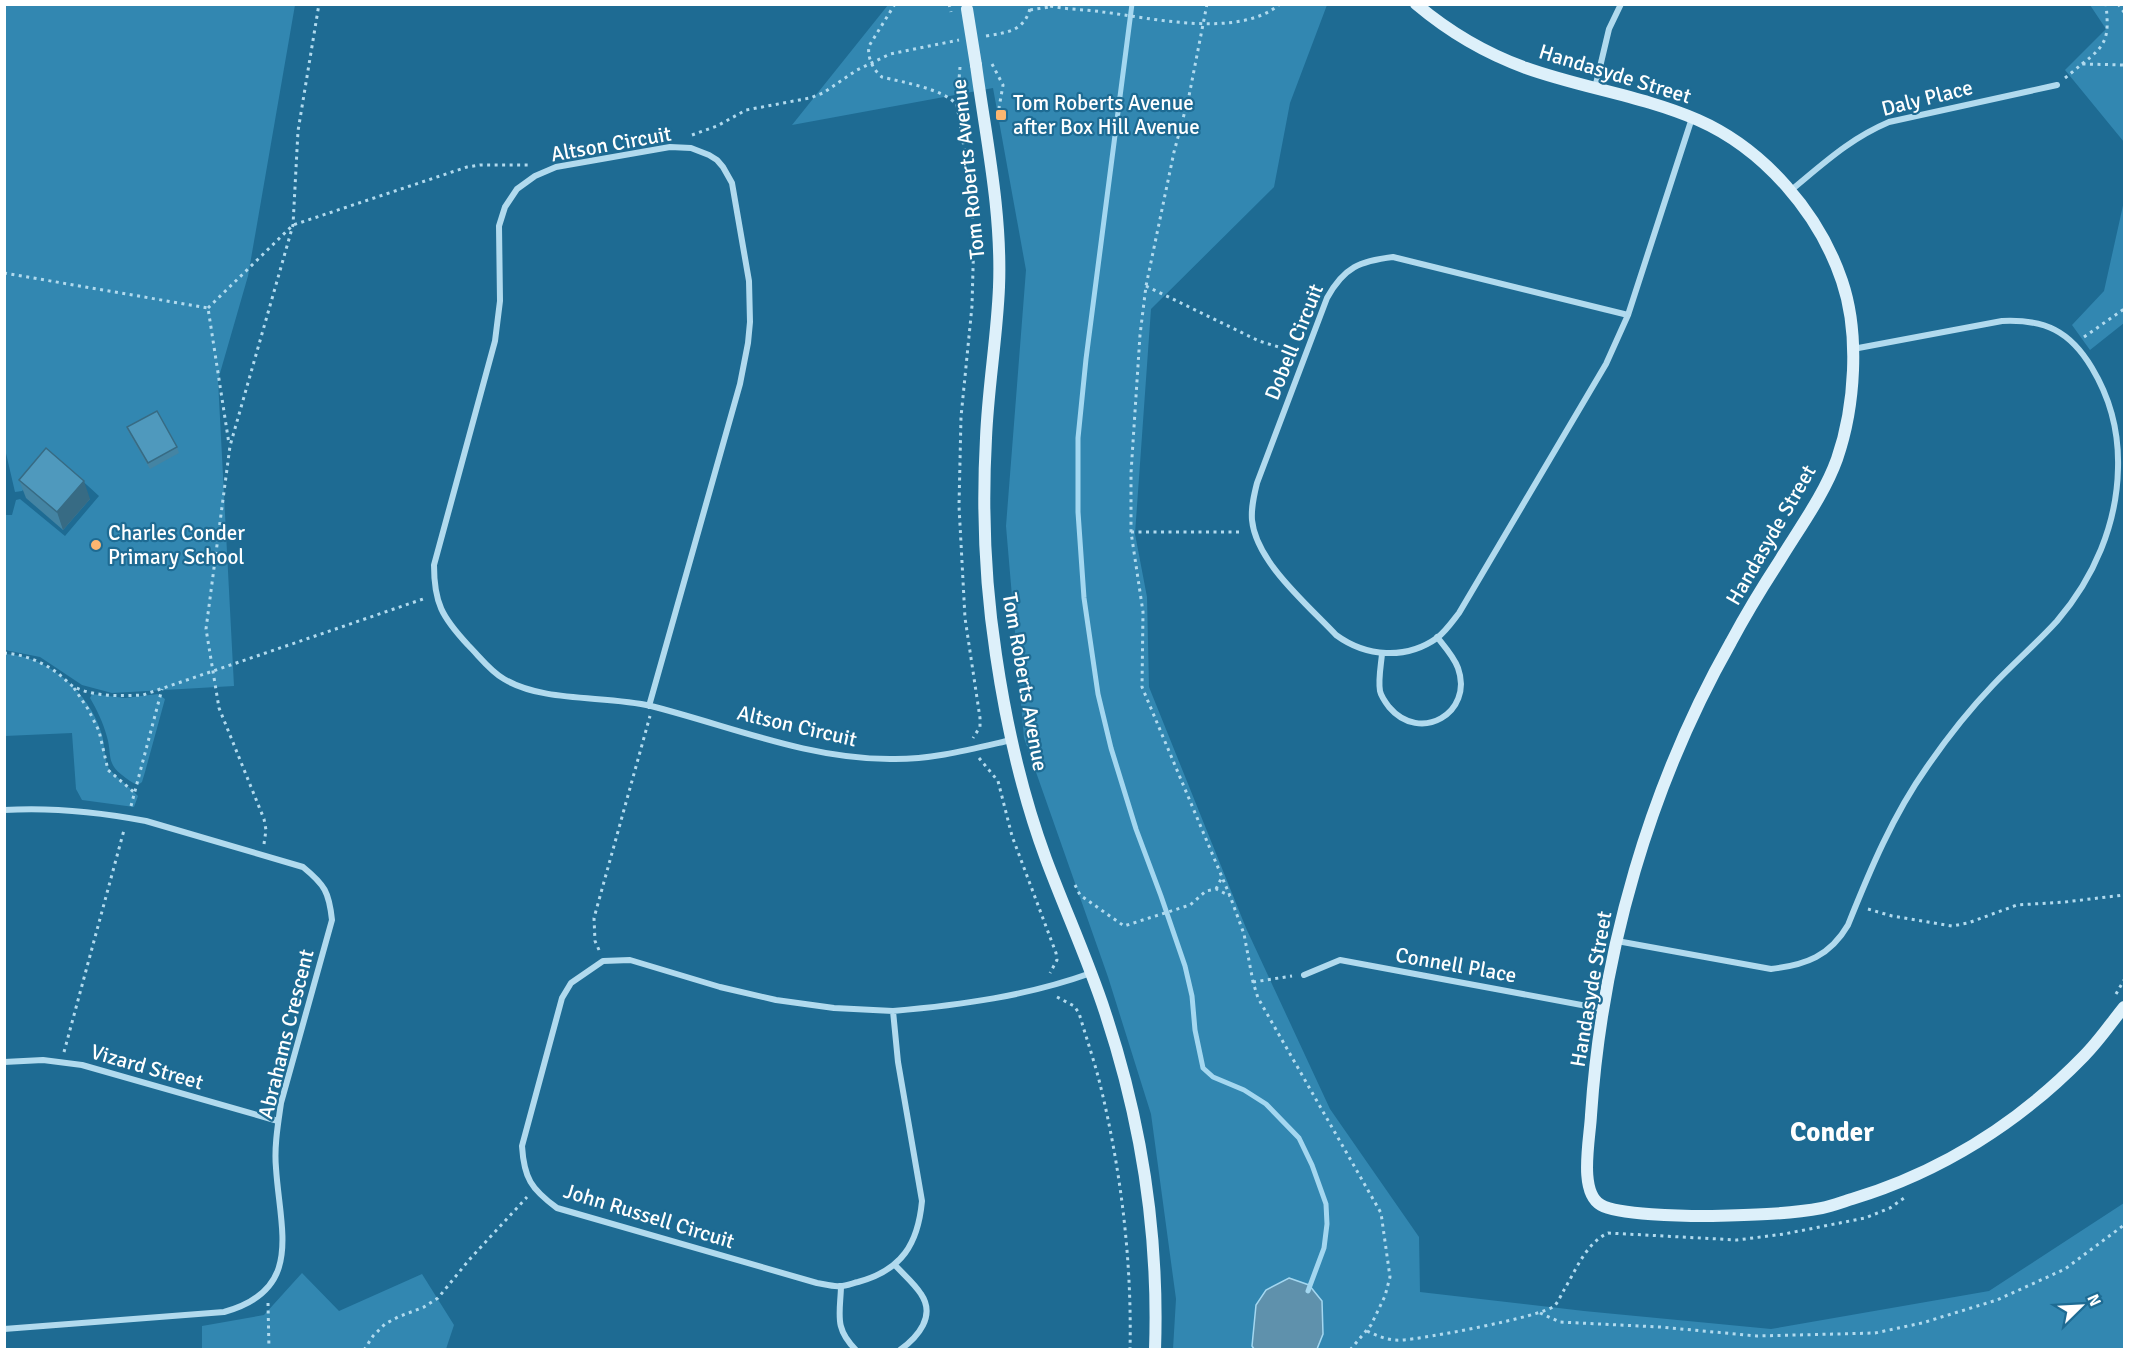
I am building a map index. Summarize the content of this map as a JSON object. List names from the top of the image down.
{
  "streets": {
    "street": [
      "Handasyde Street",
      "Daly Place",
      "Altson Circuit",
      "Tom Roberts Avenue",
      "Dobell Circuit",
      "Connell Place",
      "Abrahams Crescent",
      "Vizard Street",
      "John Russell Circuit"
    ]
  },
  "crossings": [
    ["Handasyde Street", "Daly Place"],
    ["Handasyde Street", "Dobell Circuit"],
    ["Handasyde Street", "Connell Place"],
    ["Altson Circuit", "Tom Roberts Avenue"],
    ["Abrahams Crescent", "Vizard Street"]
  ],
  "districts": ["Conder"],
  "places": {
    "transit": ["Tom Roberts Avenue after Box Hill Avenue"],
    "other": ["Charles Conder Primary School"]
  },
  "north": "top right"
}
